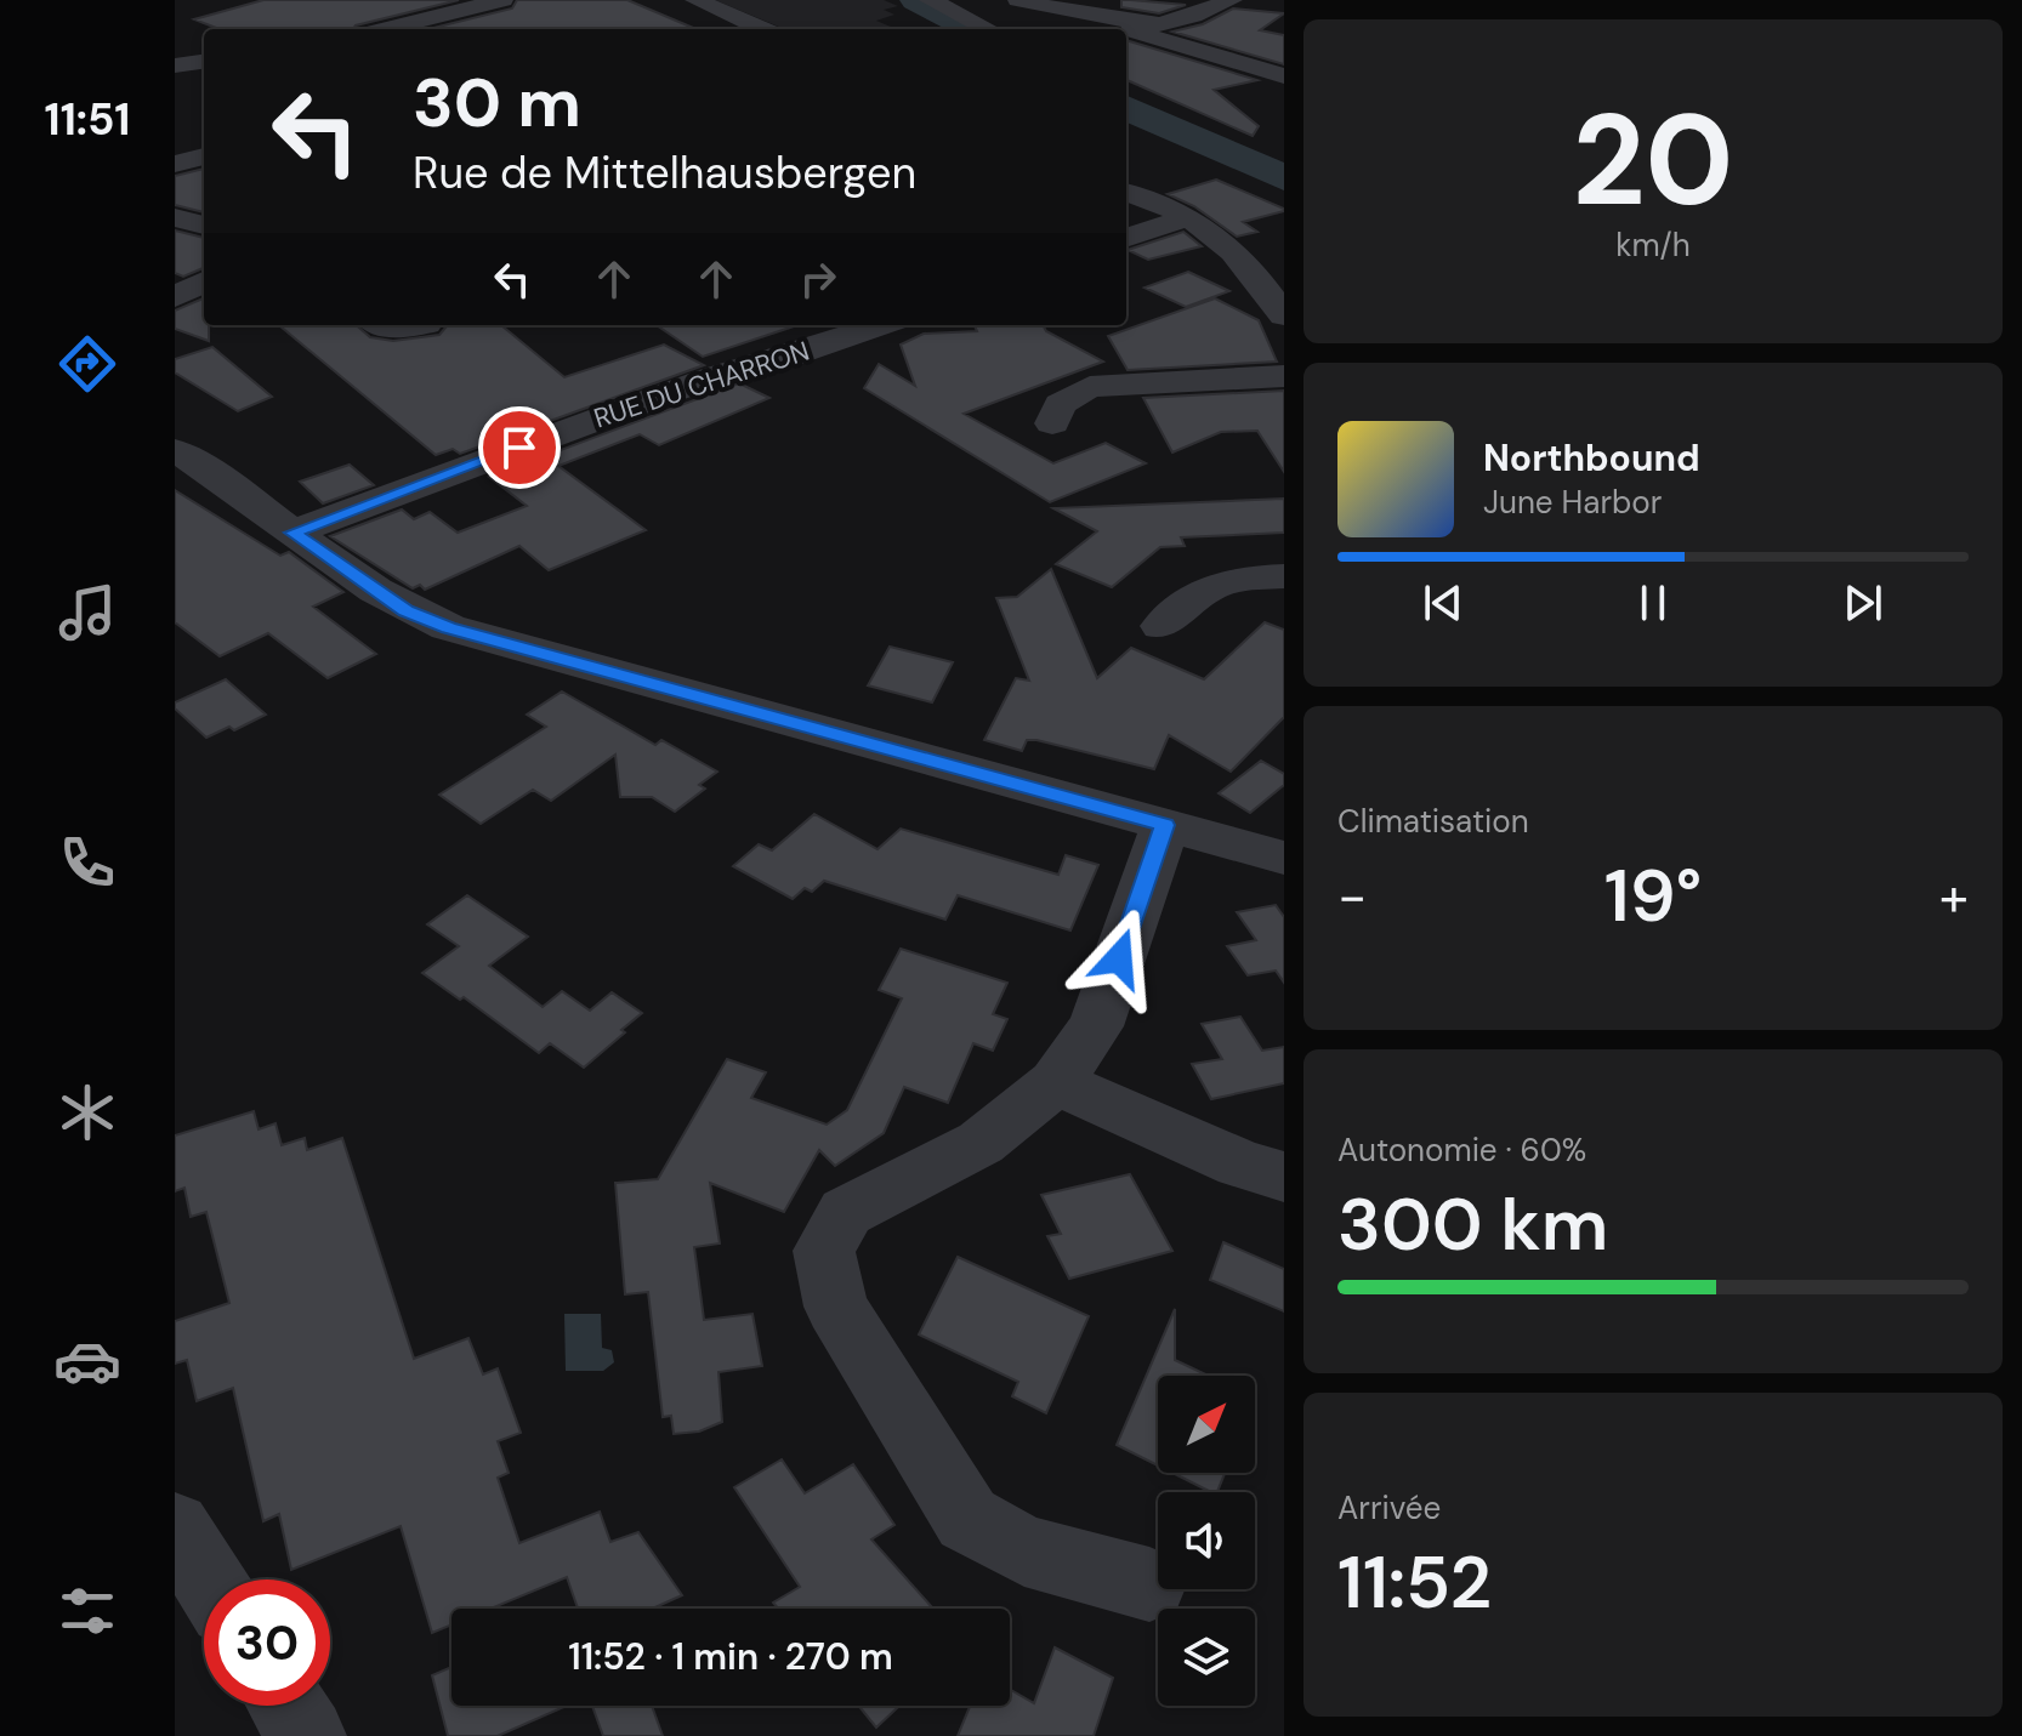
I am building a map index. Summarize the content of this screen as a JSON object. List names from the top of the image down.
{
  "streets": {
    "street": ["RUE DU CHARRON"]
  },
  "north": "top right",
  "page": {
    "tabs": "11:51",
    "tile": [
      ["20", "km/h"],
      "Climatisation",
      ["Autonomie · 60%", "300 km"],
      ["Arrivée", "11:52"]
    ],
    "turn": ["30 m", "Rue de Mittelhausbergen"],
    "song": ["Northbound", "June Harbor"],
    "heat": ["−", "19°", "+"],
    "limit": "30",
    "trip": "11:52 · 1 min · 270 m"
  }
}
